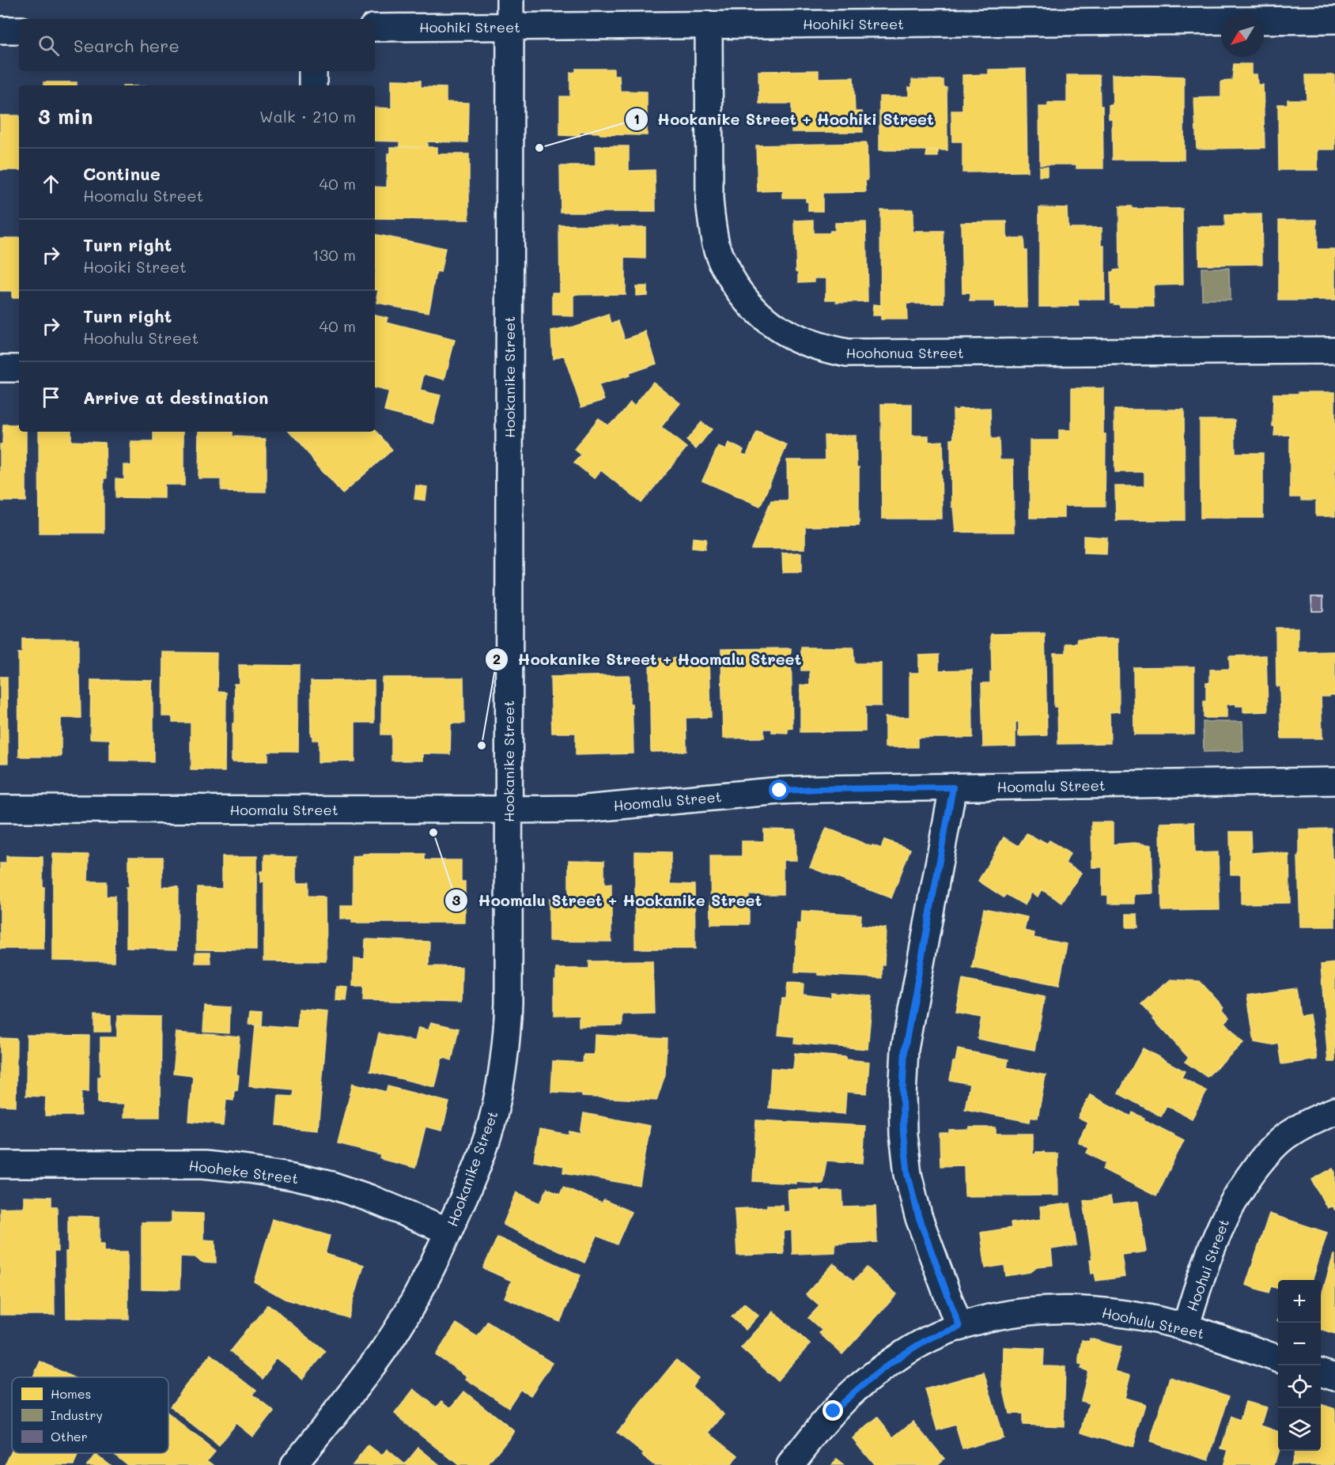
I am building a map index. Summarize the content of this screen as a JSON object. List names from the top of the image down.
{
  "streets": {
    "street": [
      "Hoohiki Street",
      "Hoohonua Street",
      "Hookanike Street",
      "Hoomalu Street",
      "Hooheke Street",
      "Hoohui Street",
      "Hoohulu Street"
    ]
  },
  "crossings": [
    ["Hoohiki Street", "Hoohonua Street"],
    ["Hoohiki Street", "Hookanike Street"],
    ["Hookanike Street", "Hoomalu Street"],
    ["Hookanike Street", "Hooheke Street"],
    ["Hoohui Street", "Hoohulu Street"]
  ],
  "places": ["Hookanike Street + Hoohiki Street", "Hookanike Street + Hoomalu Street", "Hoomalu Street + Hookanike Street"],
  "legend": ["Homes", "Industry", "Other"],
  "north": "bottom left",
  "page": {
    "search": "Search here",
    "heading": ["3 min", "Walk · 210 m"],
    "list": [
      ["Continue", "Hoomalu Street", "40 m"],
      ["Turn right", "Hooiki Street", "130 m"],
      ["Turn right", "Hoohulu Street", "40 m"],
      "Arrive at destination"
    ],
    "map_buttons": ["+", "−"]
  }
}
